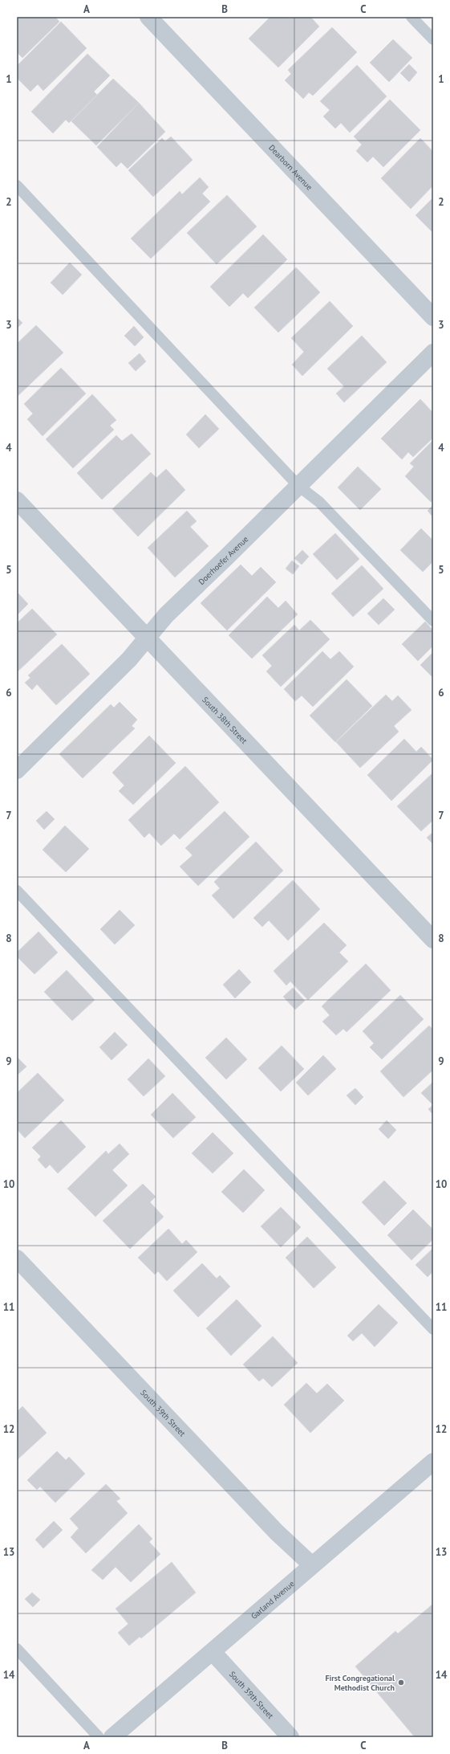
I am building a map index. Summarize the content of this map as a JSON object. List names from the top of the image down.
{
  "streets": {
    "street": [
      "Dearborn Avenue",
      "Doerhoefer Avenue",
      "South 38th Street",
      "South 39th Street",
      "Garland Avenue"
    ]
  },
  "crossings": [
    ["Doerhoefer Avenue", "South 38th Street"],
    ["South 39th Street", "Garland Avenue"]
  ],
  "places": ["First Congregational Methodist Church"],
  "grid": {
    "columns": ["A", "B", "C"],
    "rows": [
      "1",
      "2",
      "3",
      "4",
      "5",
      "6",
      "7",
      "8",
      "9",
      "10",
      "11",
      "12",
      "13",
      "14"
    ]
  }
}
